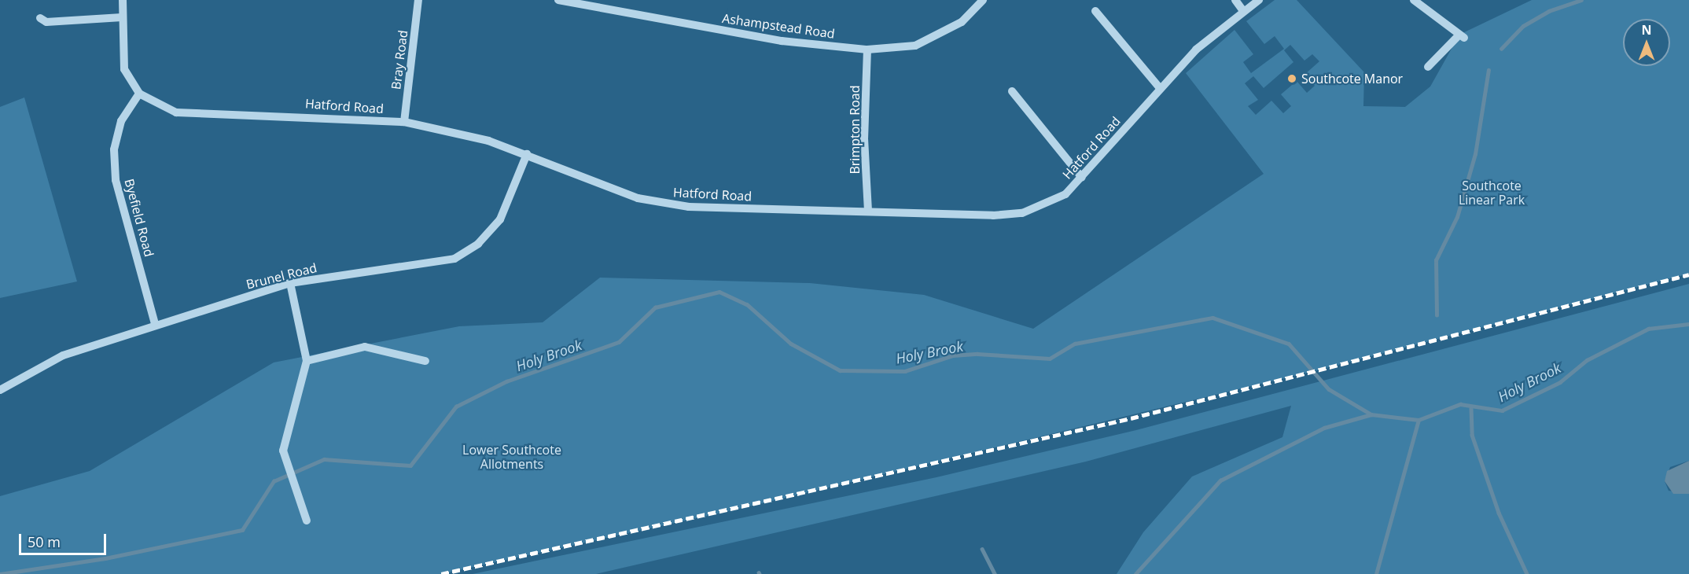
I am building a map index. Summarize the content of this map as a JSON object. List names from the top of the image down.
{
  "streets": {
    "street": [
      "Ashampstead Road",
      "Bray Road",
      "Hatford Road",
      "Brimpton Road",
      "Byefield Road",
      "Brunel Road"
    ]
  },
  "crossings": [
    ["Ashampstead Road", "Brimpton Road"],
    ["Bray Road", "Hatford Road"],
    ["Hatford Road", "Brimpton Road"],
    ["Hatford Road", "Byefield Road"],
    ["Hatford Road", "Brunel Road"],
    ["Byefield Road", "Brunel Road"]
  ],
  "water": ["Holy Brook"],
  "parks": ["Southcote Linear Park", "Lower Southcote Allotments"],
  "places": ["Southcote Manor"],
  "scale_bar": "50 m",
  "north": "top"
}
